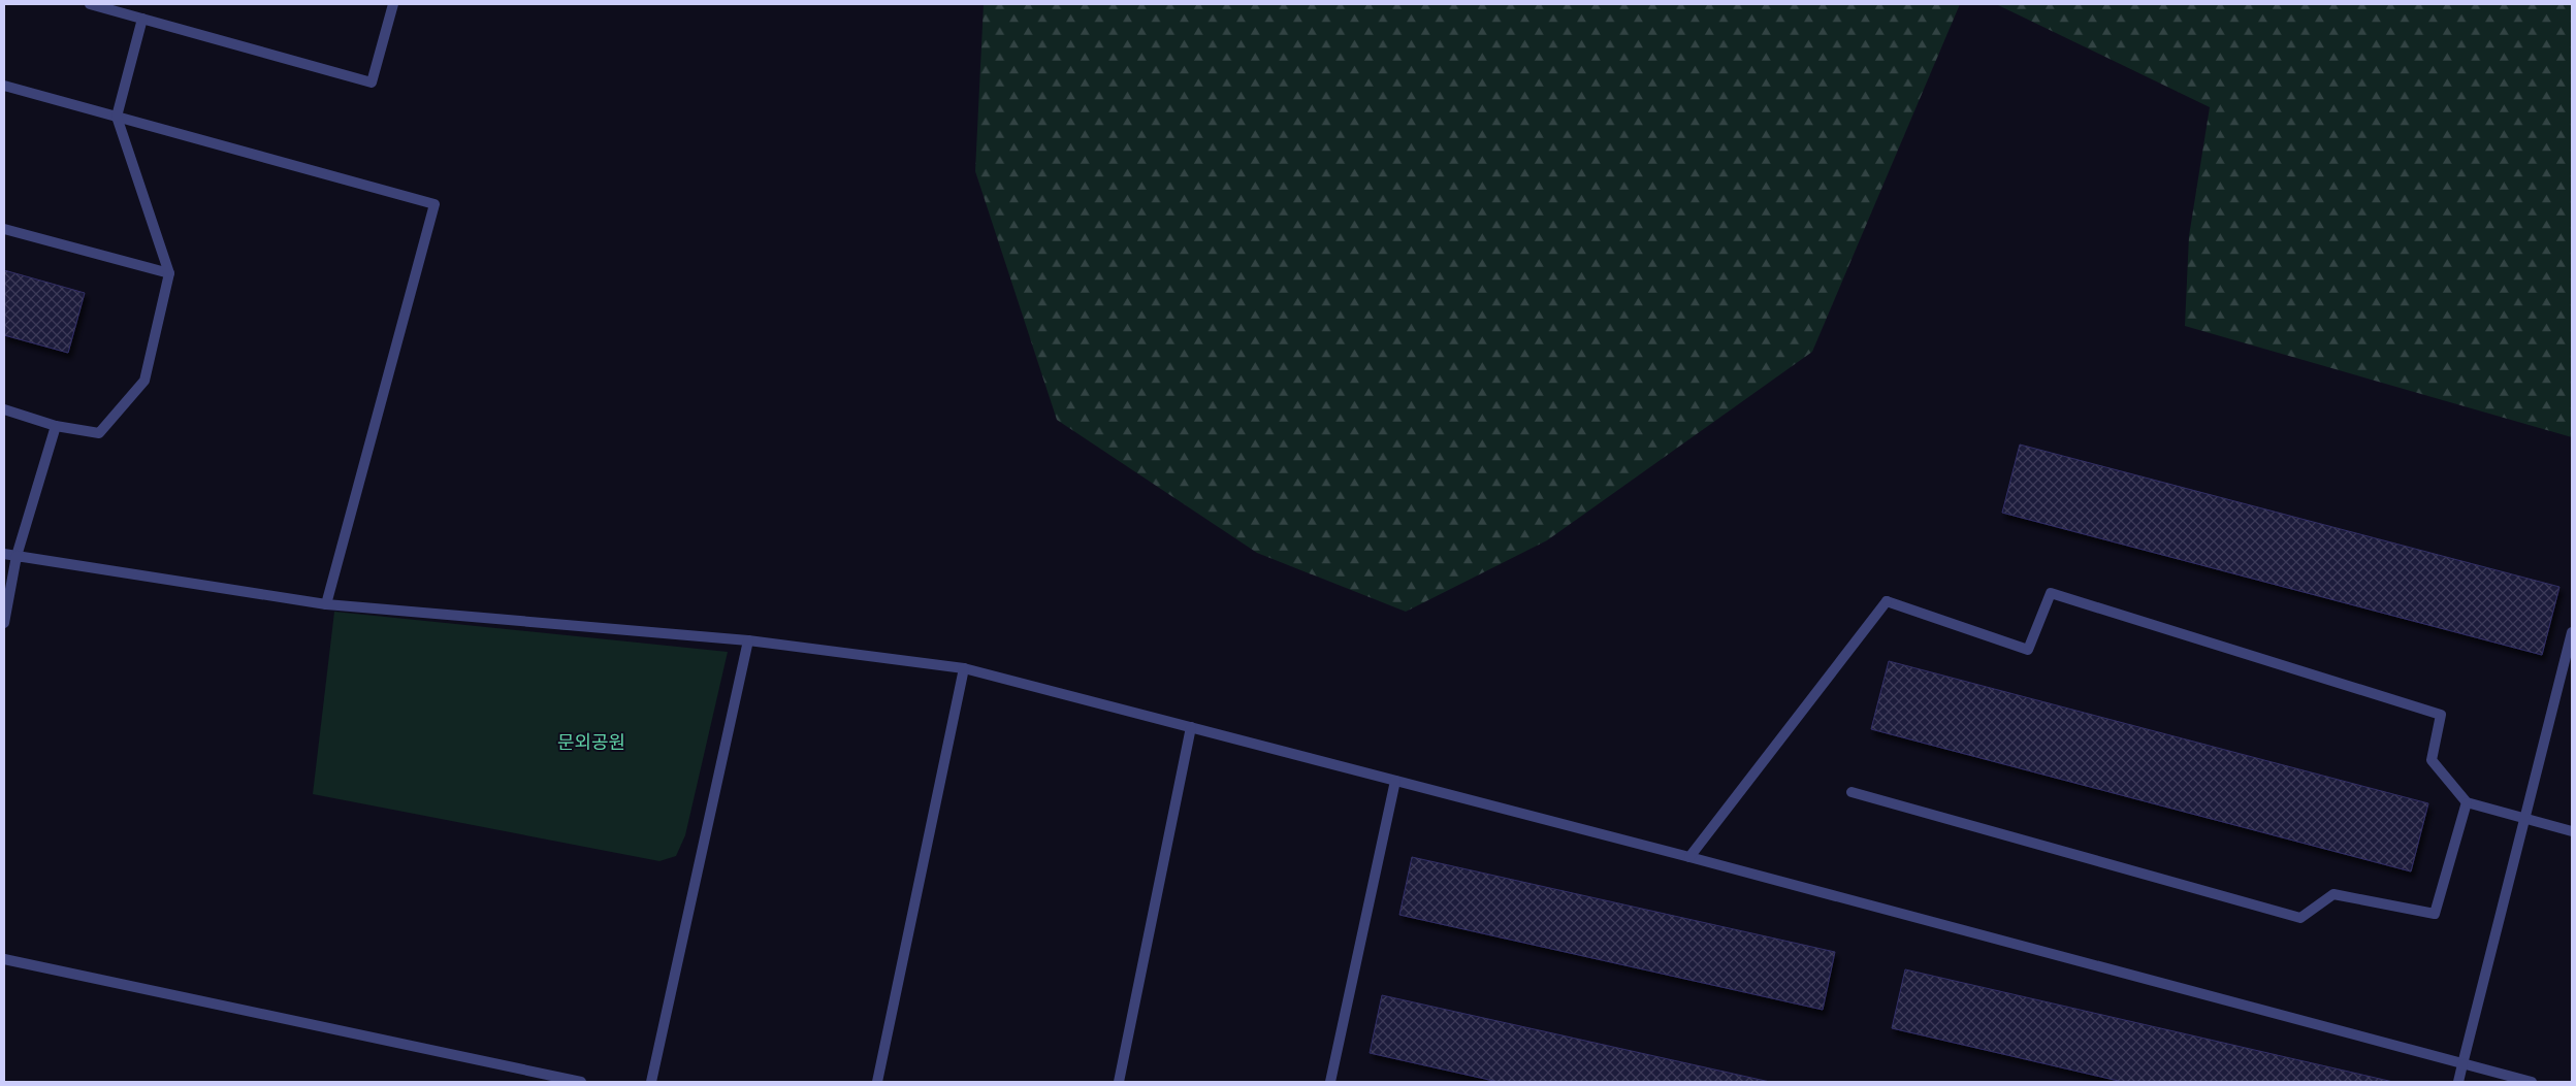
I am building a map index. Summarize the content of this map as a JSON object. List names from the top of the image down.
{
  "parks": ["문외공원"]
}
